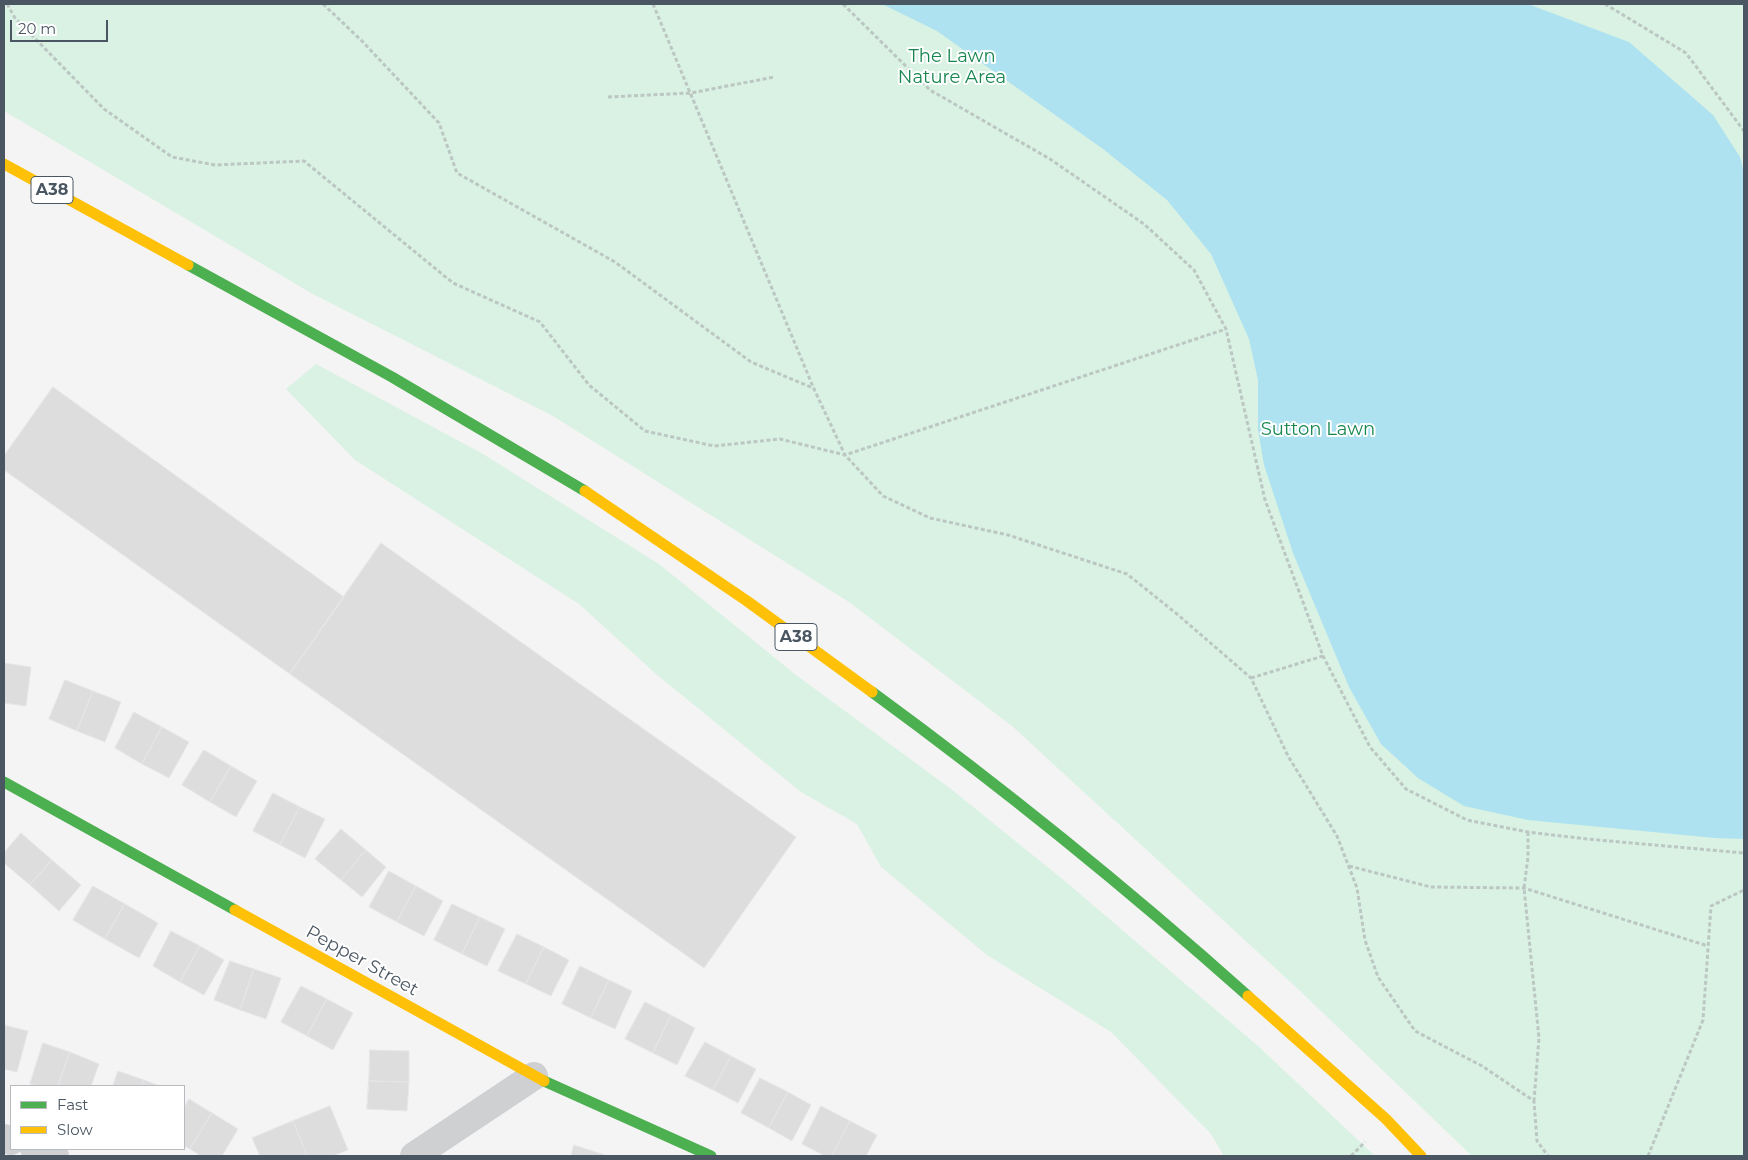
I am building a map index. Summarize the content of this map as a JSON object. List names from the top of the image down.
{
  "streets": {
    "main road": ["A38", "Pepper Street"]
  },
  "parks": ["The Lawn Nature Area", "Sutton Lawn"],
  "legend": ["Fast", "Slow"],
  "scale_bar": "20 m"
}
